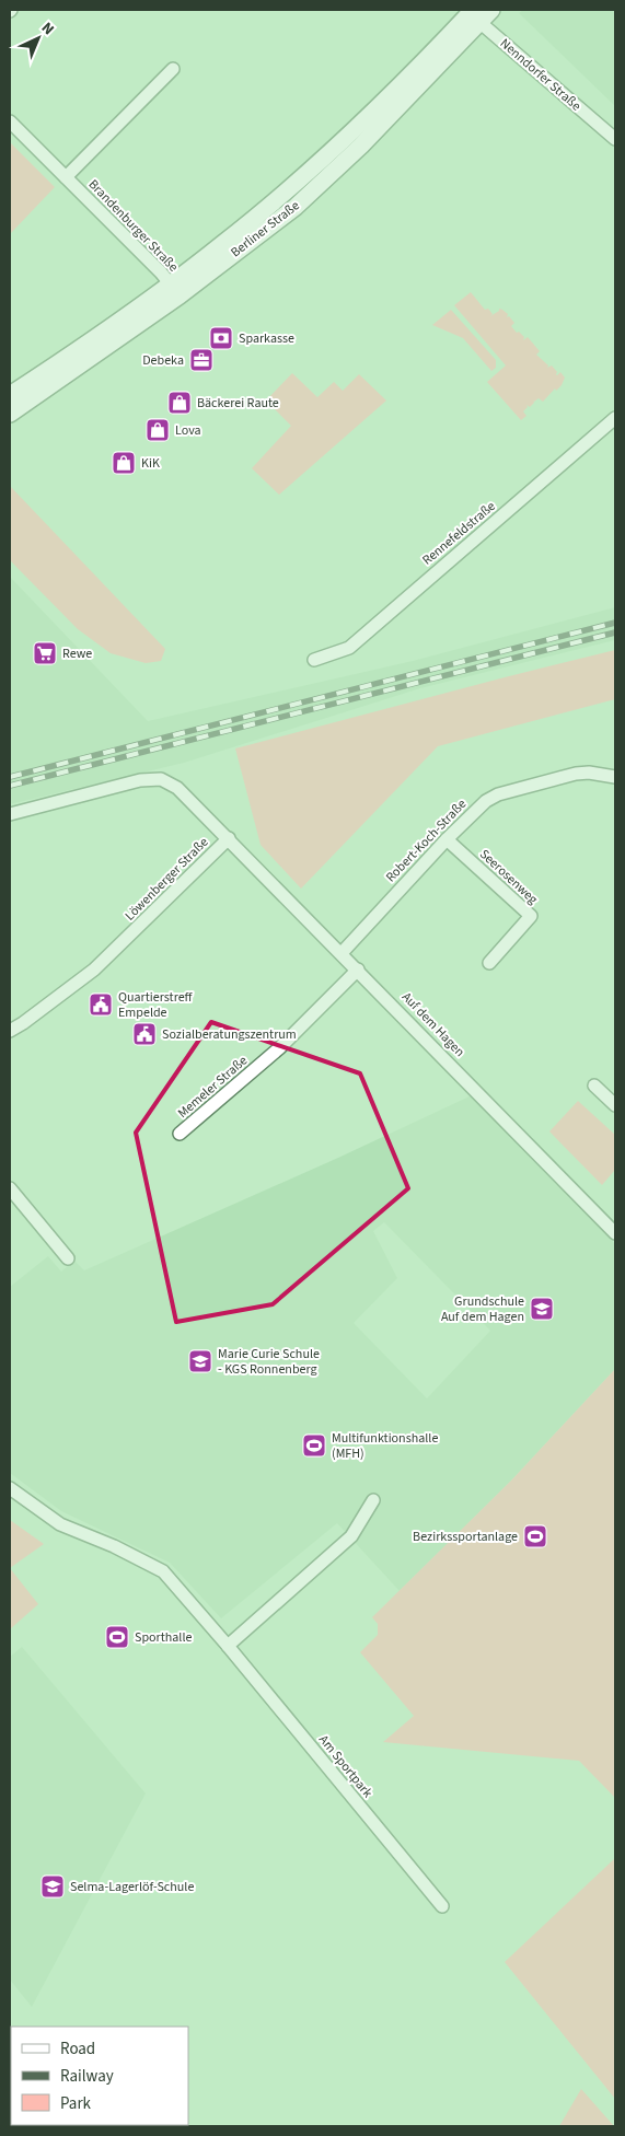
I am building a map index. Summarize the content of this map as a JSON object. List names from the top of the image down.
{
  "streets": {
    "street": [
      "Nenndorfer Straße",
      "Brandenburger Straße",
      "Berliner Straße",
      "Rennefeldstraße",
      "Robert-Koch-Straße",
      "Seerosenweg",
      "Löwenberger Straße",
      "Auf dem Hagen",
      "Memeler Straße",
      "Am Sportpark"
    ]
  },
  "crossings": [
    ["Nenndorfer Straße", "Berliner Straße"],
    ["Brandenburger Straße", "Berliner Straße"],
    ["Robert-Koch-Straße", "Seerosenweg"],
    ["Robert-Koch-Straße", "Auf dem Hagen"],
    ["Löwenberger Straße", "Auf dem Hagen"],
    ["Auf dem Hagen", "Memeler Straße"]
  ],
  "places": {
    "bank": ["Sparkasse"],
    "office": ["Debeka"],
    "shop": ["Bäckerei Raute", "Lova", "KiK"],
    "supermarket": ["Rewe"],
    "public building": ["Quartierstreff Empelde", "Sozialberatungszentrum"],
    "school or university": ["Grundschule Auf dem Hagen", "Marie Curie Schule - KGS Ronnenberg", "Selma-Lagerlöf-Schule"],
    "sports": ["Multifunktionshalle (MFH)", "Bezirkssportanlage", "Sporthalle"]
  },
  "legend": ["Road", "Railway", "Park"],
  "north": "top right"
}
